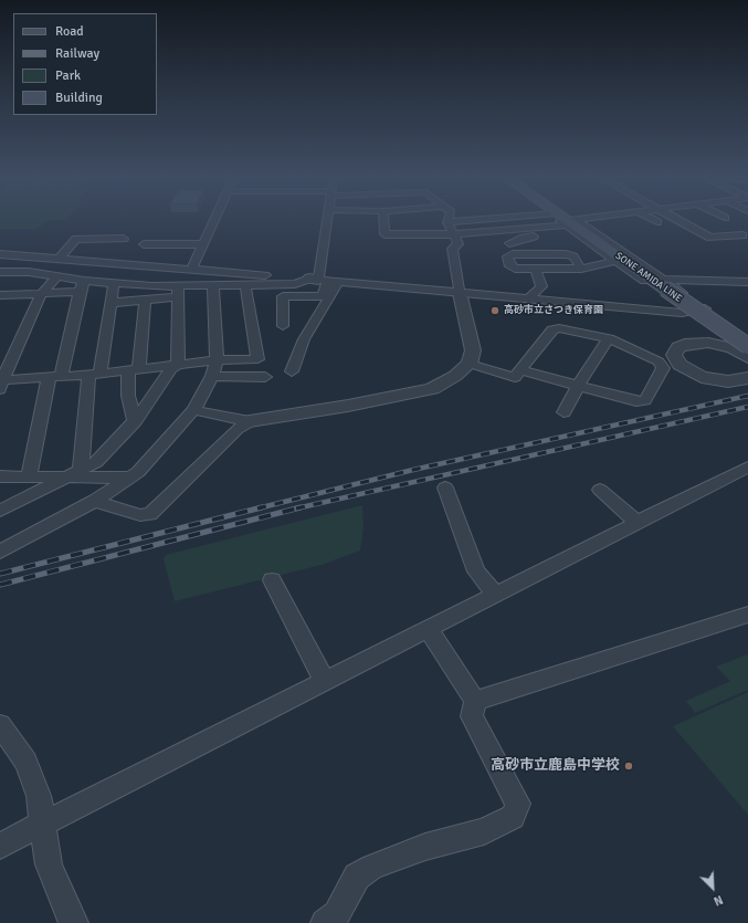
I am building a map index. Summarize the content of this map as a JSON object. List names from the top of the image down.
{
  "streets": {
    "main road": ["SONE AMIDA LINE"]
  },
  "places": ["高砂市立さつき保育園", "高砂市立鹿島中学校"],
  "legend": [
    "Road",
    "Railway",
    "Park",
    "Building"
  ],
  "north": "bottom right"
}
